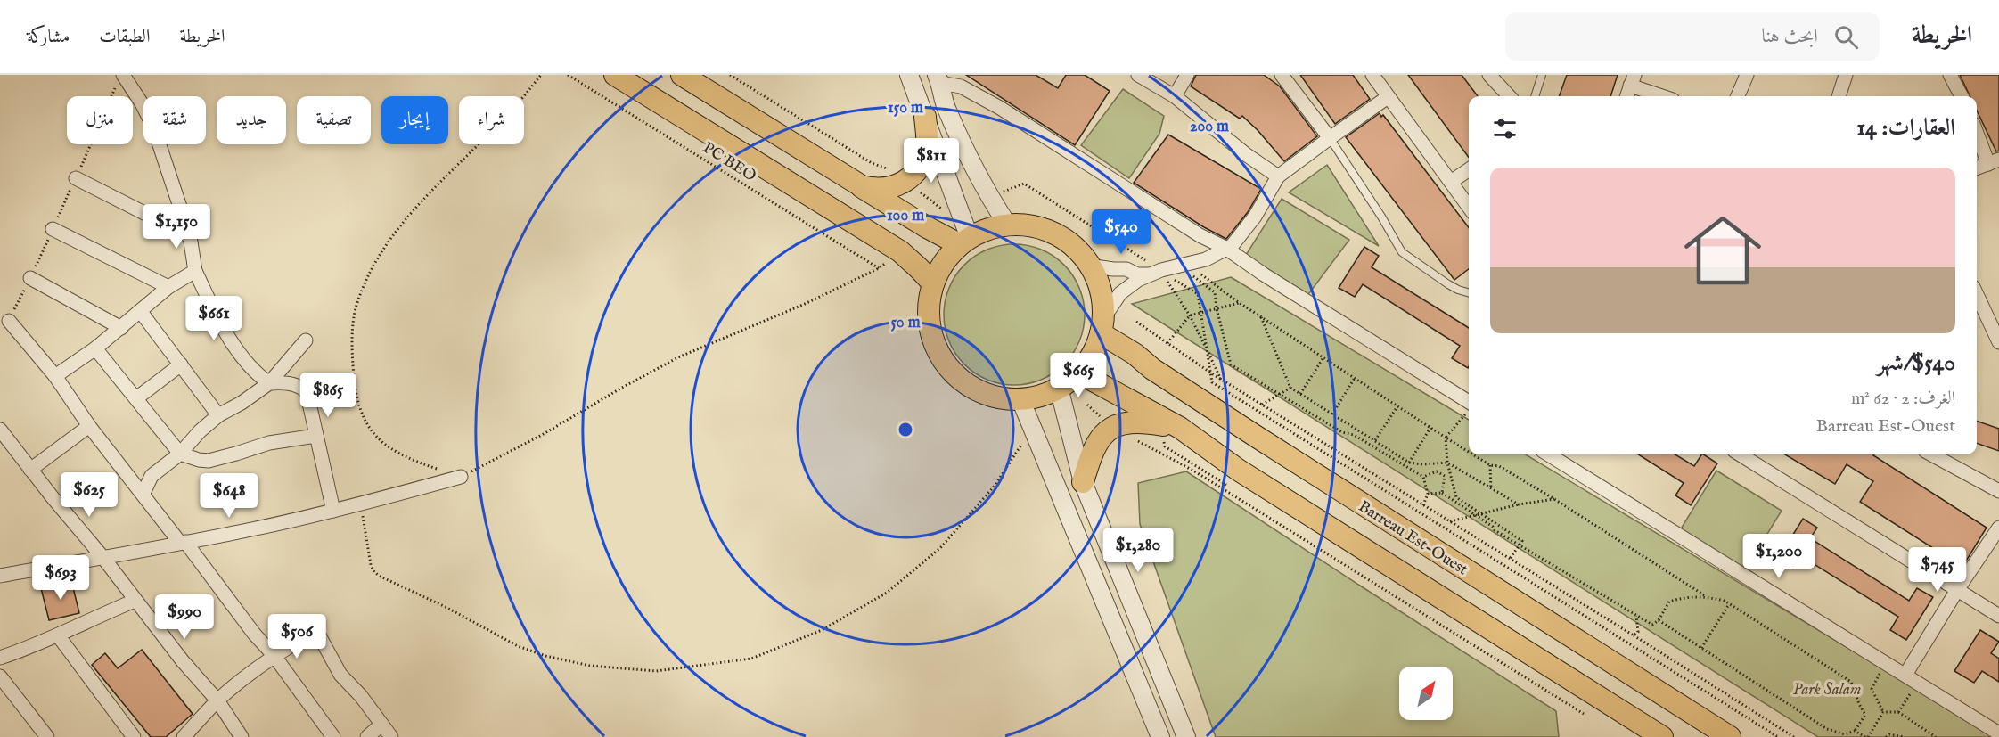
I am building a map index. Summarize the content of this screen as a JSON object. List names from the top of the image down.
{
  "streets": {
    "main road": ["Barreau Est-Ouest"],
    "path": ["PC BEO"]
  },
  "parks": ["Park Salam"],
  "north": "top right",
  "page": {
    "header": "الخريطة",
    "search": "ابحث هنا",
    "nav": ["الخريطة", "الطبقات", "مشاركة"],
    "chip": [
      "شراء",
      "إيجار",
      "تصفية",
      "جديد",
      "شقة",
      "منزل"
    ],
    "heading": "العقارات: 14",
    "price": [
      "$811",
      "$1,150",
      "$540",
      "$661",
      "$665",
      "$865",
      "$625",
      "$648",
      "$1,280",
      "$1,200",
      "$745",
      "$693",
      "$990",
      "$506"
    ],
    "list": [
      {
        "name": "$540/شهر",
        "note": "الغرف: 2 · 62 m² · Barreau Est-Ouest"
      }
    ]
  },
  "rings": [
    "150 m",
    "200 m",
    "100 m",
    "50 m"
  ]
}
